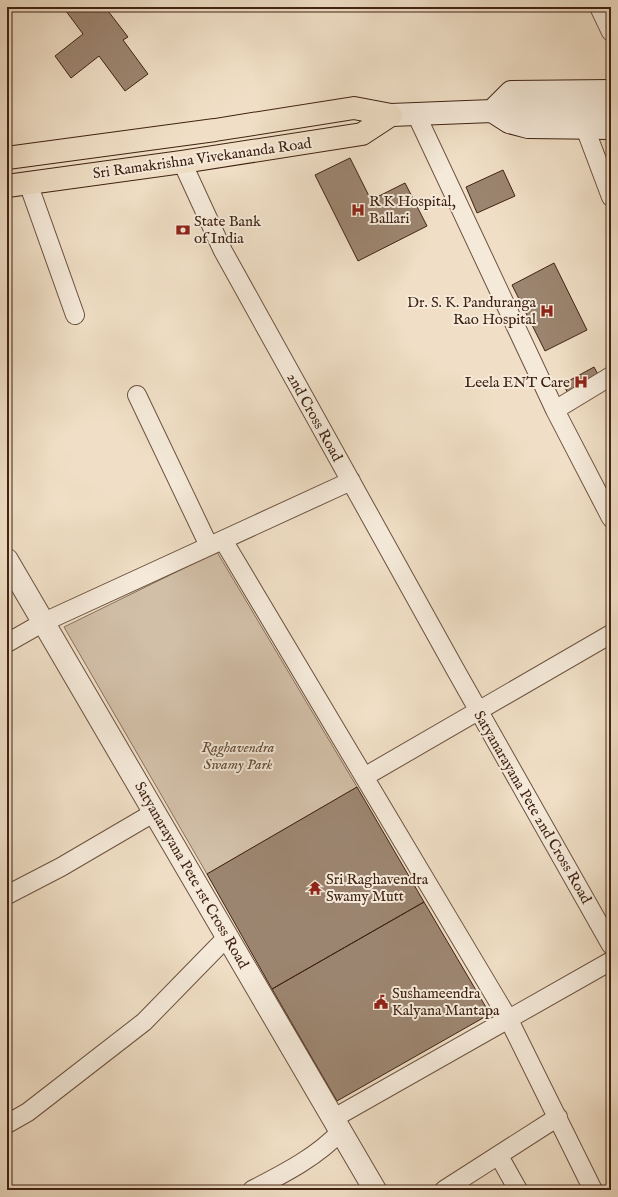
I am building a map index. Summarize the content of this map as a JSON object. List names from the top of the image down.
{
  "streets": {
    "main road": ["Sri Ramakrishna Vivekananda Road"],
    "street": ["2nd Cross Road", "Satyanarayana Pete 2nd Cross Road", "Satyanarayana Pete 1st Cross Road"]
  },
  "crossings": [
    ["Sri Ramakrishna Vivekananda Road", "2nd Cross Road"],
    ["2nd Cross Road", "Satyanarayana Pete 2nd Cross Road"]
  ],
  "parks": ["Raghavendra Swamy Park"],
  "places": {
    "hospital": ["R K Hospital, Ballari", "Dr. S. K. Panduranga Rao Hospital", "Leela ENT Care"],
    "bank": ["State Bank of India"],
    "temple": ["Sri Raghavendra Swamy Mutt"],
    "public building": ["Sushameendra Kalyana Mantapa"]
  }
}
